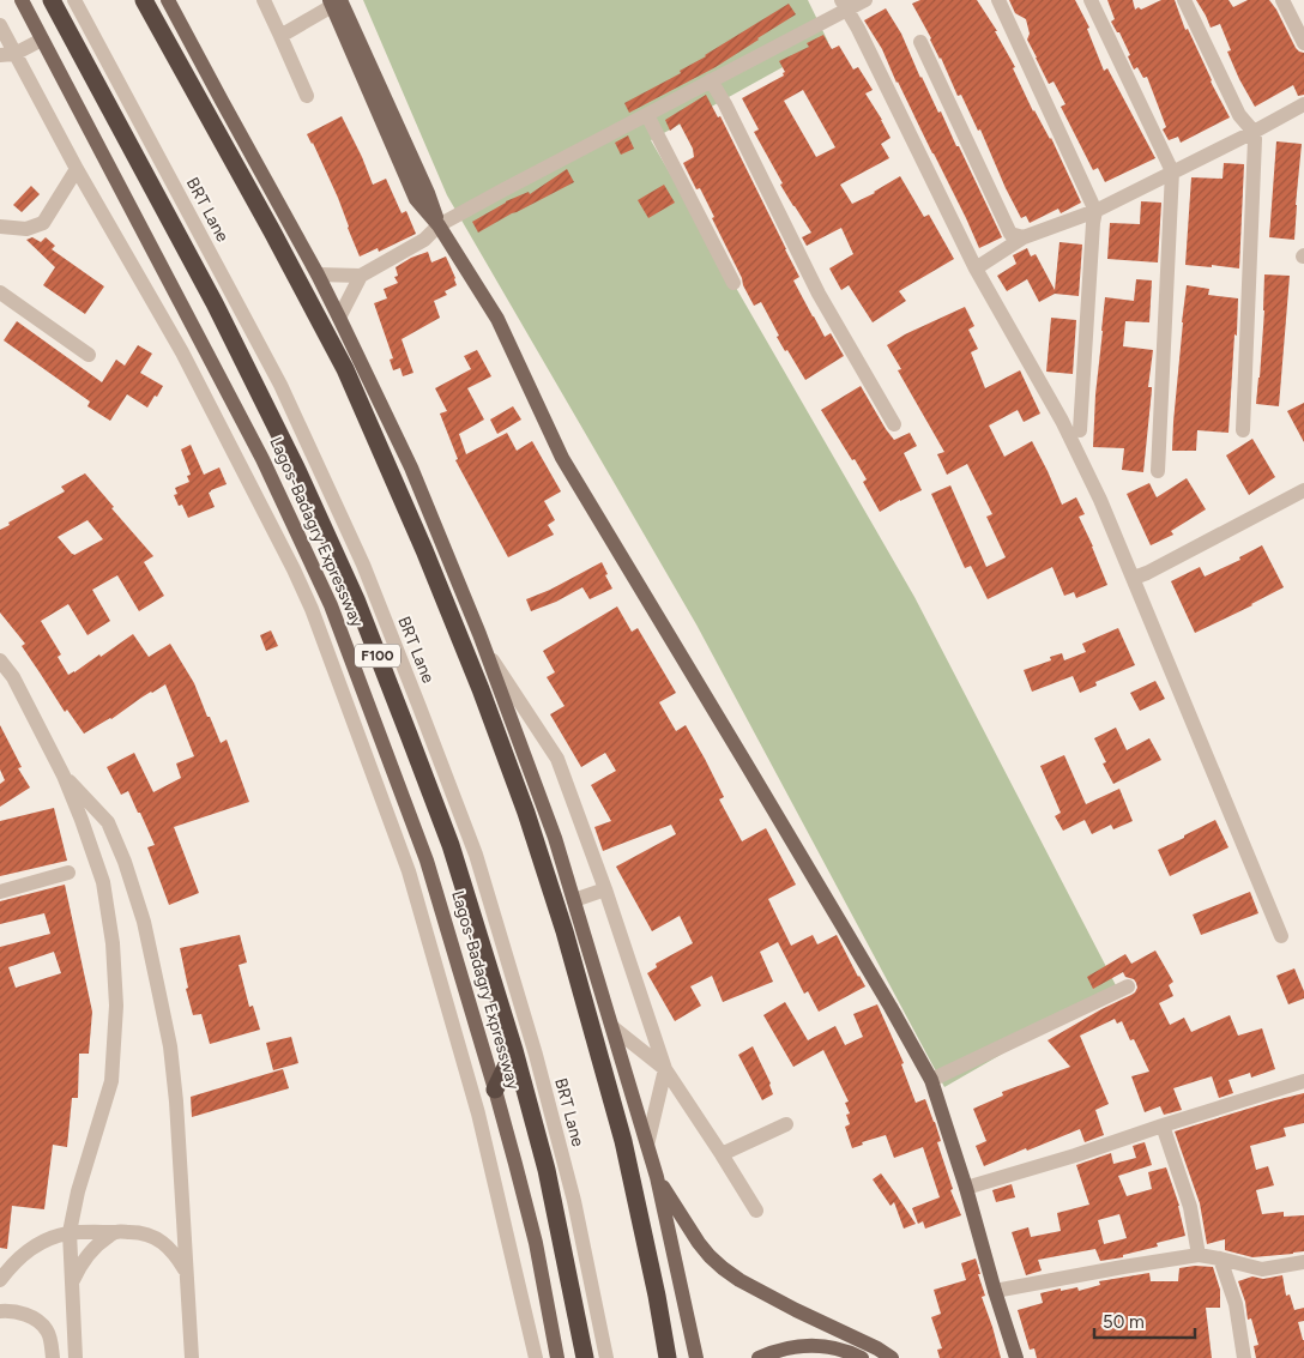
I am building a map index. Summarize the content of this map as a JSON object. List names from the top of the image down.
{
  "streets": {
    "highway": ["Lagos-Badagry Expressway", "F100"],
    "street": ["BRT Lane"]
  },
  "scale_bar": "50 m"
}
